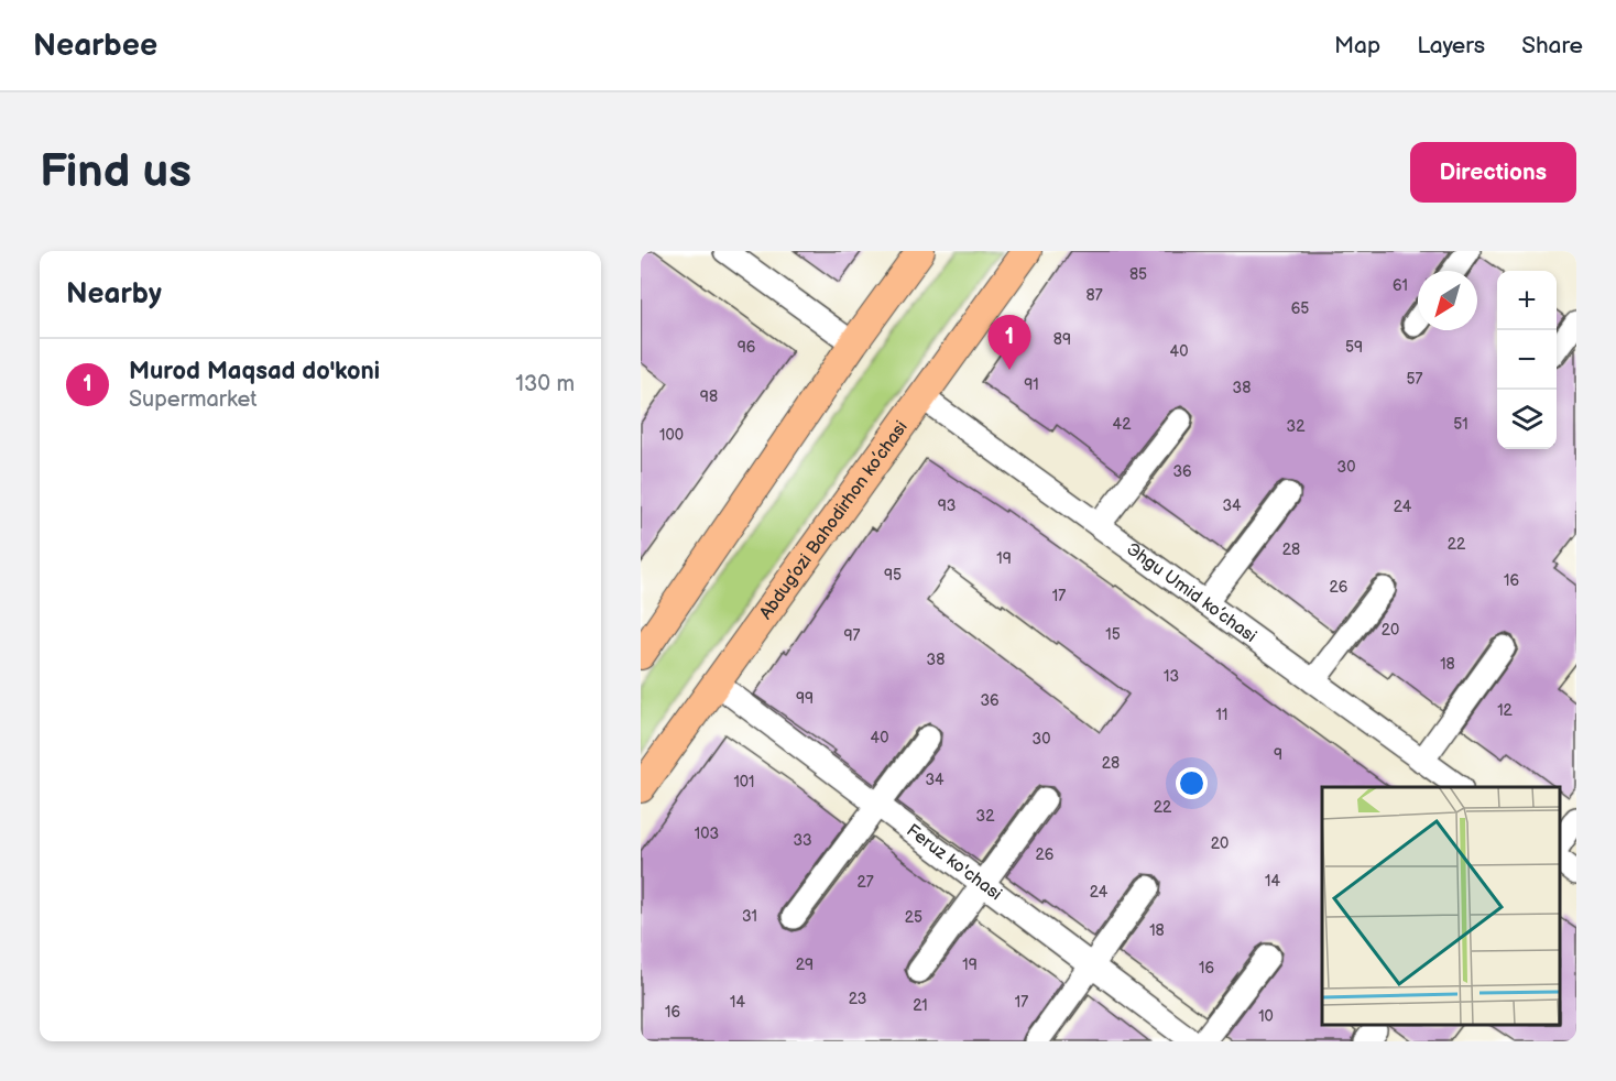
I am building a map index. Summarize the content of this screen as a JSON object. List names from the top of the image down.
{
  "streets": {
    "main road": ["Abdug’ozi Bahodirhon ko’chasi"],
    "street": ["Эhgu Umid ko’chasi", "Feruz ko'chasi"]
  },
  "crossings": [
    ["Abdug’ozi Bahodirhon ko’chasi", "Эhgu Umid ko’chasi"],
    ["Abdug’ozi Bahodirhon ko’chasi", "Feruz ko'chasi"]
  ],
  "house_numbers": [
    "85",
    "61",
    "87",
    "65",
    "89",
    "96",
    "59",
    "40",
    "57",
    "91",
    "38",
    "98",
    "42",
    "51",
    "32",
    "100",
    "30",
    "36",
    "93",
    "34",
    "24",
    "22",
    "28",
    "19",
    "95",
    "16",
    "26",
    "17",
    "20",
    "15",
    "97",
    "38",
    "18",
    "13",
    "99",
    "36",
    "12",
    "11",
    "40",
    "30",
    "9",
    "28",
    "34",
    "101",
    "22",
    "32",
    "103",
    "33",
    "20",
    "26",
    "14",
    "27",
    "24",
    "31",
    "25",
    "18",
    "29",
    "19",
    "16",
    "23",
    "14",
    "17",
    "21",
    "16",
    "10"
  ],
  "north": "bottom left",
  "page": {
    "header": "Nearbee",
    "nav": ["Map", "Layers", "Share"],
    "buttons": "Directions",
    "title": "Find us",
    "heading": "Nearby",
    "map_buttons": ["+", "−"],
    "pins": "1",
    "list": [
      {
        "mark": "1",
        "name": "Murod Maqsad do'koni",
        "note": "Supermarket",
        "value": "130 m"
      }
    ]
  }
}
